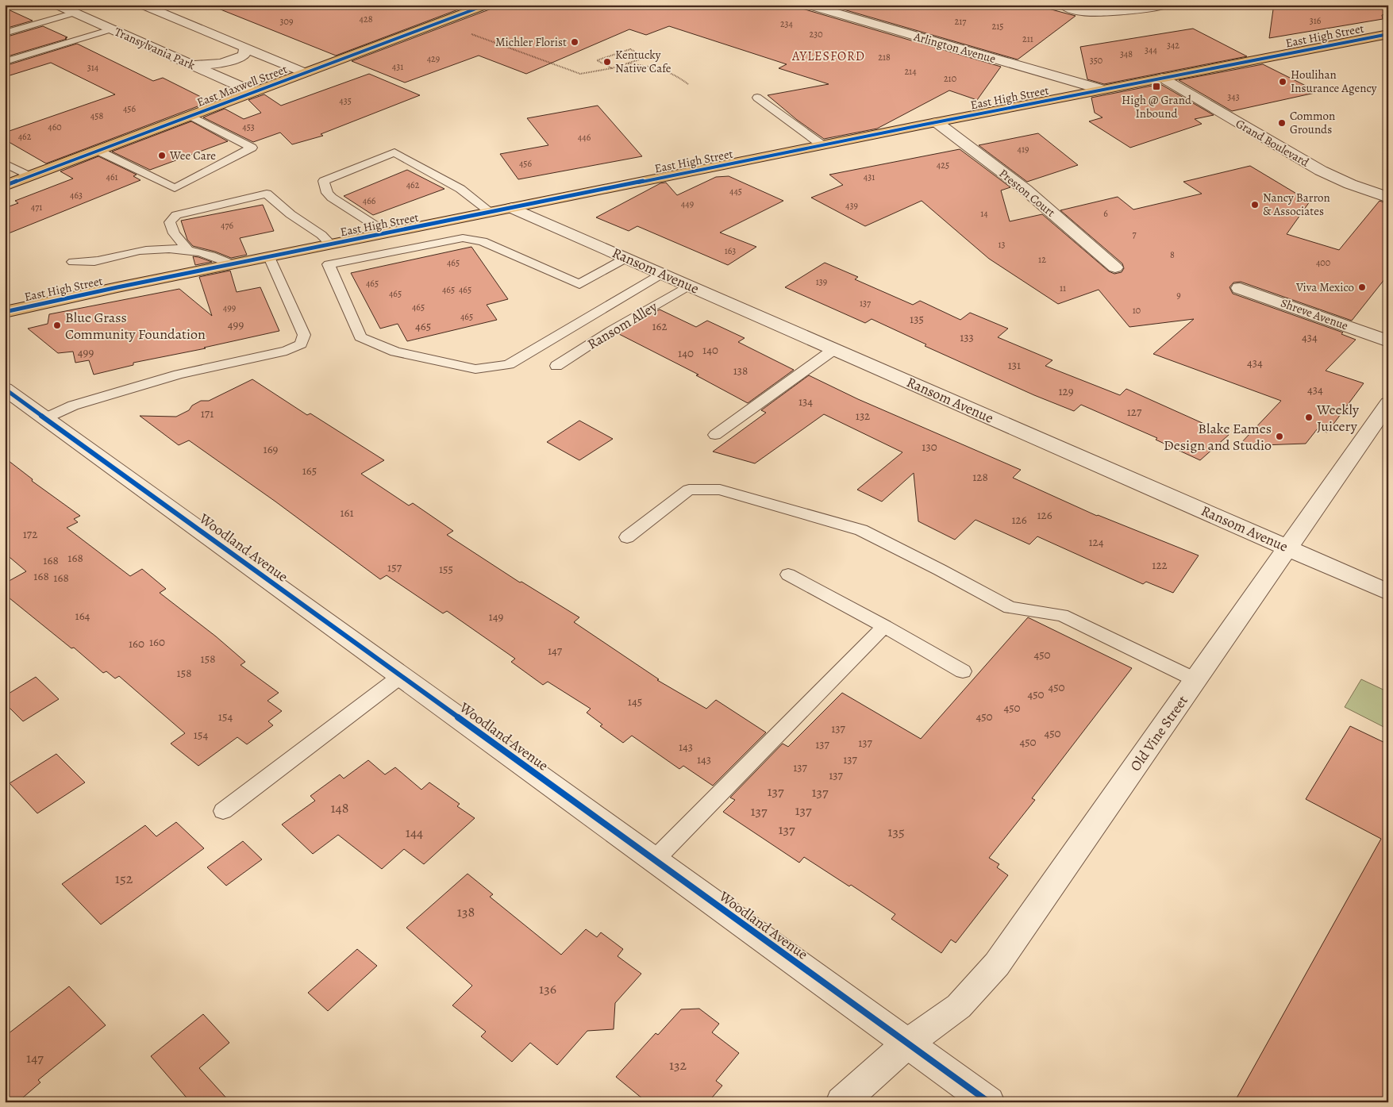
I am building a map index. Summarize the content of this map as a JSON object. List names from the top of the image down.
{
  "streets": {
    "main road": ["East High Street", "East Maxwell Street"],
    "street": [
      "Arlington Avenue",
      "Transylvania Park",
      "Grand Boulevard",
      "Preston Court",
      "Ransom Avenue",
      "Shreve Avenue",
      "Woodland Avenue",
      "Old Vine Street"
    ],
    "lane": ["Ransom Alley"]
  },
  "crossings": [
    ["East High Street", "Arlington Avenue"],
    ["East High Street", "Grand Boulevard"],
    ["East High Street", "Preston Court"],
    ["East High Street", "Ransom Avenue"],
    ["Transylvania Park", "East Maxwell Street"],
    ["Ransom Avenue", "Ransom Alley"],
    ["Ransom Avenue", "Old Vine Street"],
    ["Woodland Avenue", "Old Vine Street"]
  ],
  "districts": ["AYLESFORD"],
  "places": {
    "other": [
      "Michler Florist",
      "Kentucky Native Cafe",
      "Houlihan Insurance Agency",
      "Common Grounds",
      "Wee Care",
      "Nancy Barron & Associates",
      "Viva Mexico",
      "Blue Grass Community Foundation",
      "Weekly Juicery",
      "Blake Eames Design and Studio"
    ],
    "transit": ["High @ Grand Inbound"]
  },
  "house_numbers": [
    "428",
    "316",
    "309",
    "217",
    "234",
    "215",
    "230",
    "211",
    "342",
    "344",
    "348",
    "218",
    "429",
    "350",
    "431",
    "314",
    "214",
    "210",
    "343",
    "435",
    "456",
    "458",
    "460",
    "453",
    "462",
    "446",
    "419",
    "456",
    "425",
    "461",
    "431",
    "462",
    "445",
    "463",
    "466",
    "449",
    "439",
    "471",
    "14",
    "6",
    "476",
    "7",
    "13",
    "163",
    "8",
    "12",
    "465",
    "400",
    "139",
    "465",
    "11",
    "465",
    "465",
    "465",
    "9",
    "137",
    "465",
    "499",
    "10",
    "465",
    "135",
    "499",
    "465",
    "162",
    "133",
    "434",
    "140",
    "499",
    "140",
    "434",
    "131",
    "138",
    "434",
    "129",
    "134",
    "127",
    "171",
    "132",
    "130",
    "169",
    "165",
    "128",
    "161",
    "126",
    "126",
    "172",
    "124",
    "168",
    "168",
    "122",
    "157",
    "155",
    "168",
    "168",
    "164",
    "149",
    "160",
    "160",
    "147",
    "450",
    "158",
    "158",
    "450",
    "450",
    "145",
    "450",
    "154",
    "450",
    "137",
    "450",
    "154",
    "450",
    "137",
    "137",
    "143",
    "143",
    "137",
    "137",
    "137",
    "137",
    "137",
    "148",
    "137",
    "137",
    "137",
    "135",
    "144",
    "152",
    "138",
    "136",
    "147",
    "132"
  ]
}
